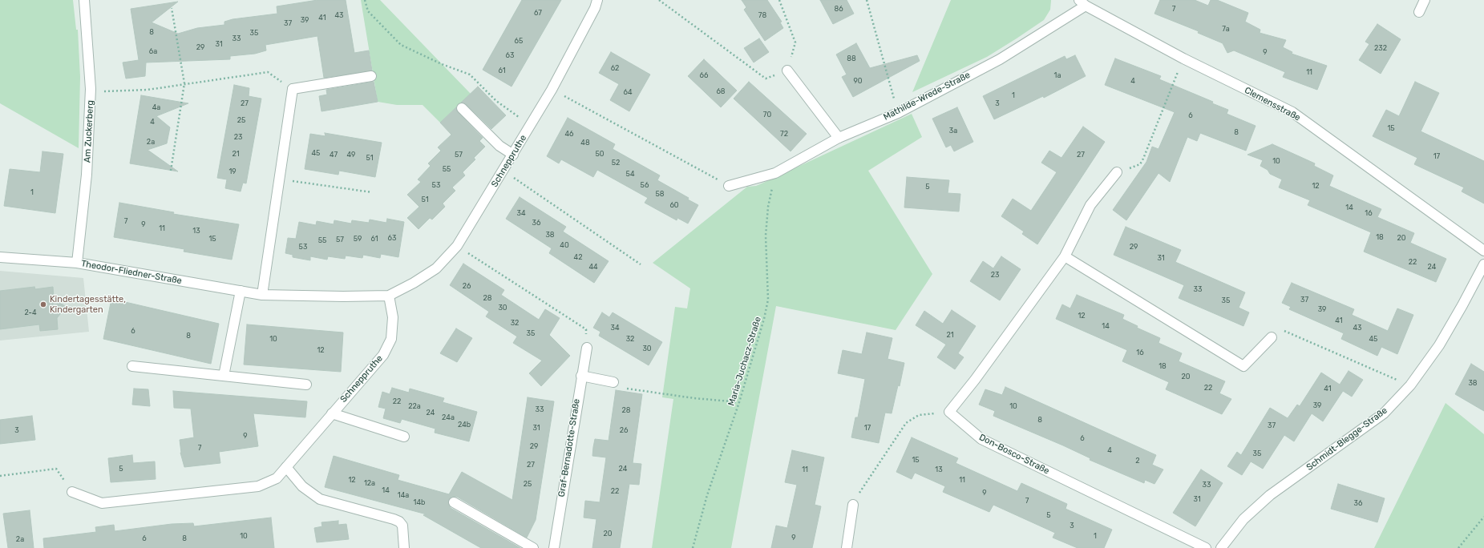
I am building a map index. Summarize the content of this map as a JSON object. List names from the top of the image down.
{
  "streets": {
    "street": [
      "Mathilde-Wrede-Straße",
      "Clemensstraße",
      "Am Zuckerberg",
      "Schneppruthe",
      "Theodor-Fliedner-Straße",
      "Schmidt-Blegge-Straße",
      "Graf-Bernadotte-Straße",
      "Don-Bosco-Straße"
    ],
    "path": ["Maria-Juchacz-Straße"]
  },
  "crossings": [
    ["Mathilde-Wrede-Straße", "Clemensstraße"],
    ["Mathilde-Wrede-Straße", "Maria-Juchacz-Straße"],
    ["Am Zuckerberg", "Theodor-Fliedner-Straße"],
    ["Schneppruthe", "Theodor-Fliedner-Straße"]
  ],
  "places": ["Kindertagesstätte, Kindergarten"],
  "house_numbers": [
    "86",
    "7",
    "67",
    "43",
    "78",
    "41",
    "39",
    "37",
    "7a",
    "8",
    "35",
    "33",
    "65",
    "31",
    "29",
    "232",
    "6a",
    "9",
    "63",
    "88",
    "62",
    "61",
    "11",
    "66",
    "1a",
    "90",
    "4",
    "68",
    "64",
    "1",
    "27",
    "3",
    "4a",
    "70",
    "6",
    "25",
    "4",
    "15",
    "3a",
    "8",
    "46",
    "72",
    "23",
    "2a",
    "48",
    "45",
    "21",
    "50",
    "47",
    "49",
    "57",
    "27",
    "17",
    "51",
    "10",
    "52",
    "55",
    "19",
    "54",
    "53",
    "56",
    "12",
    "5",
    "1",
    "58",
    "51",
    "60",
    "14",
    "34",
    "16",
    "7",
    "36",
    "9",
    "11",
    "13",
    "38",
    "18",
    "63",
    "20",
    "15",
    "59",
    "61",
    "57",
    "55",
    "40",
    "53",
    "29",
    "42",
    "31",
    "22",
    "44",
    "24",
    "23",
    "26",
    "33",
    "28",
    "37",
    "35",
    "30",
    "39",
    "2-4",
    "12",
    "41",
    "32",
    "14",
    "34",
    "43",
    "6",
    "35",
    "21",
    "8",
    "10",
    "32",
    "45",
    "30",
    "12",
    "16",
    "18",
    "20",
    "38",
    "22",
    "41",
    "22",
    "39",
    "22a",
    "10",
    "33",
    "28",
    "24",
    "24a",
    "8",
    "24b",
    "37",
    "31",
    "17",
    "3",
    "26",
    "9",
    "6",
    "29",
    "7",
    "4",
    "35",
    "15",
    "2",
    "27",
    "5",
    "24",
    "11",
    "13",
    "12",
    "11",
    "12a",
    "25",
    "33",
    "14",
    "22",
    "9",
    "14a",
    "31",
    "7",
    "14b",
    "36",
    "5",
    "3",
    "20",
    "10",
    "1",
    "9",
    "6",
    "8",
    "2a"
  ]
}
